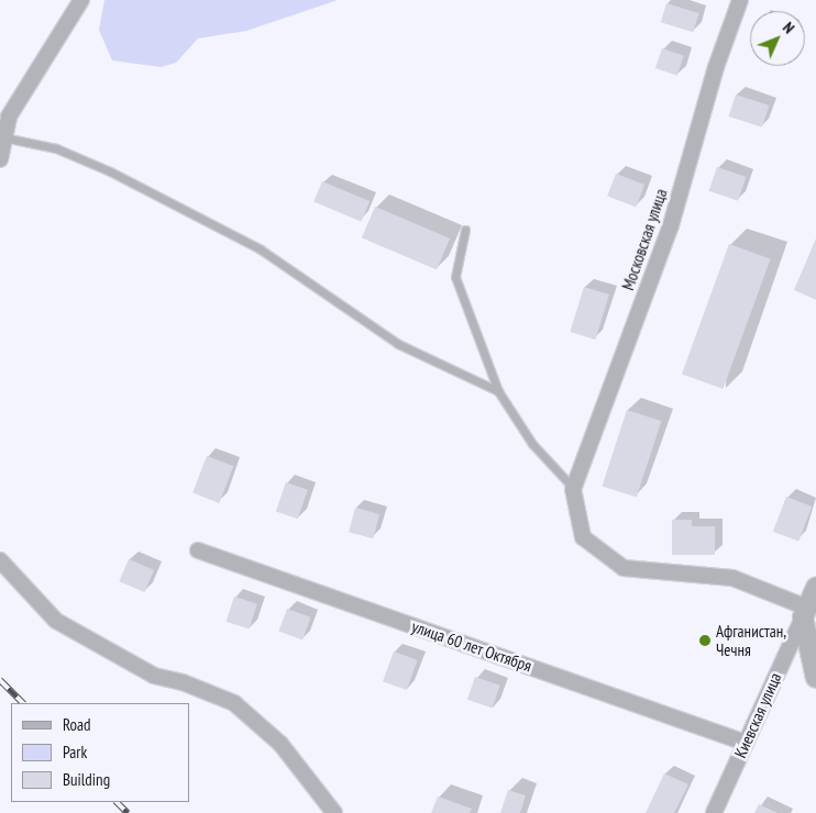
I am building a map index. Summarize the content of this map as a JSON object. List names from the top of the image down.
{
  "streets": {
    "street": ["Московская улица", "улица 60 лет Октября", "Киевская улица"]
  },
  "crossings": [
    ["улица 60 лет Октября", "Киевская улица"]
  ],
  "places": ["Афганистан, Чечня"],
  "legend": ["Road", "Park", "Building"],
  "north": "top right"
}
